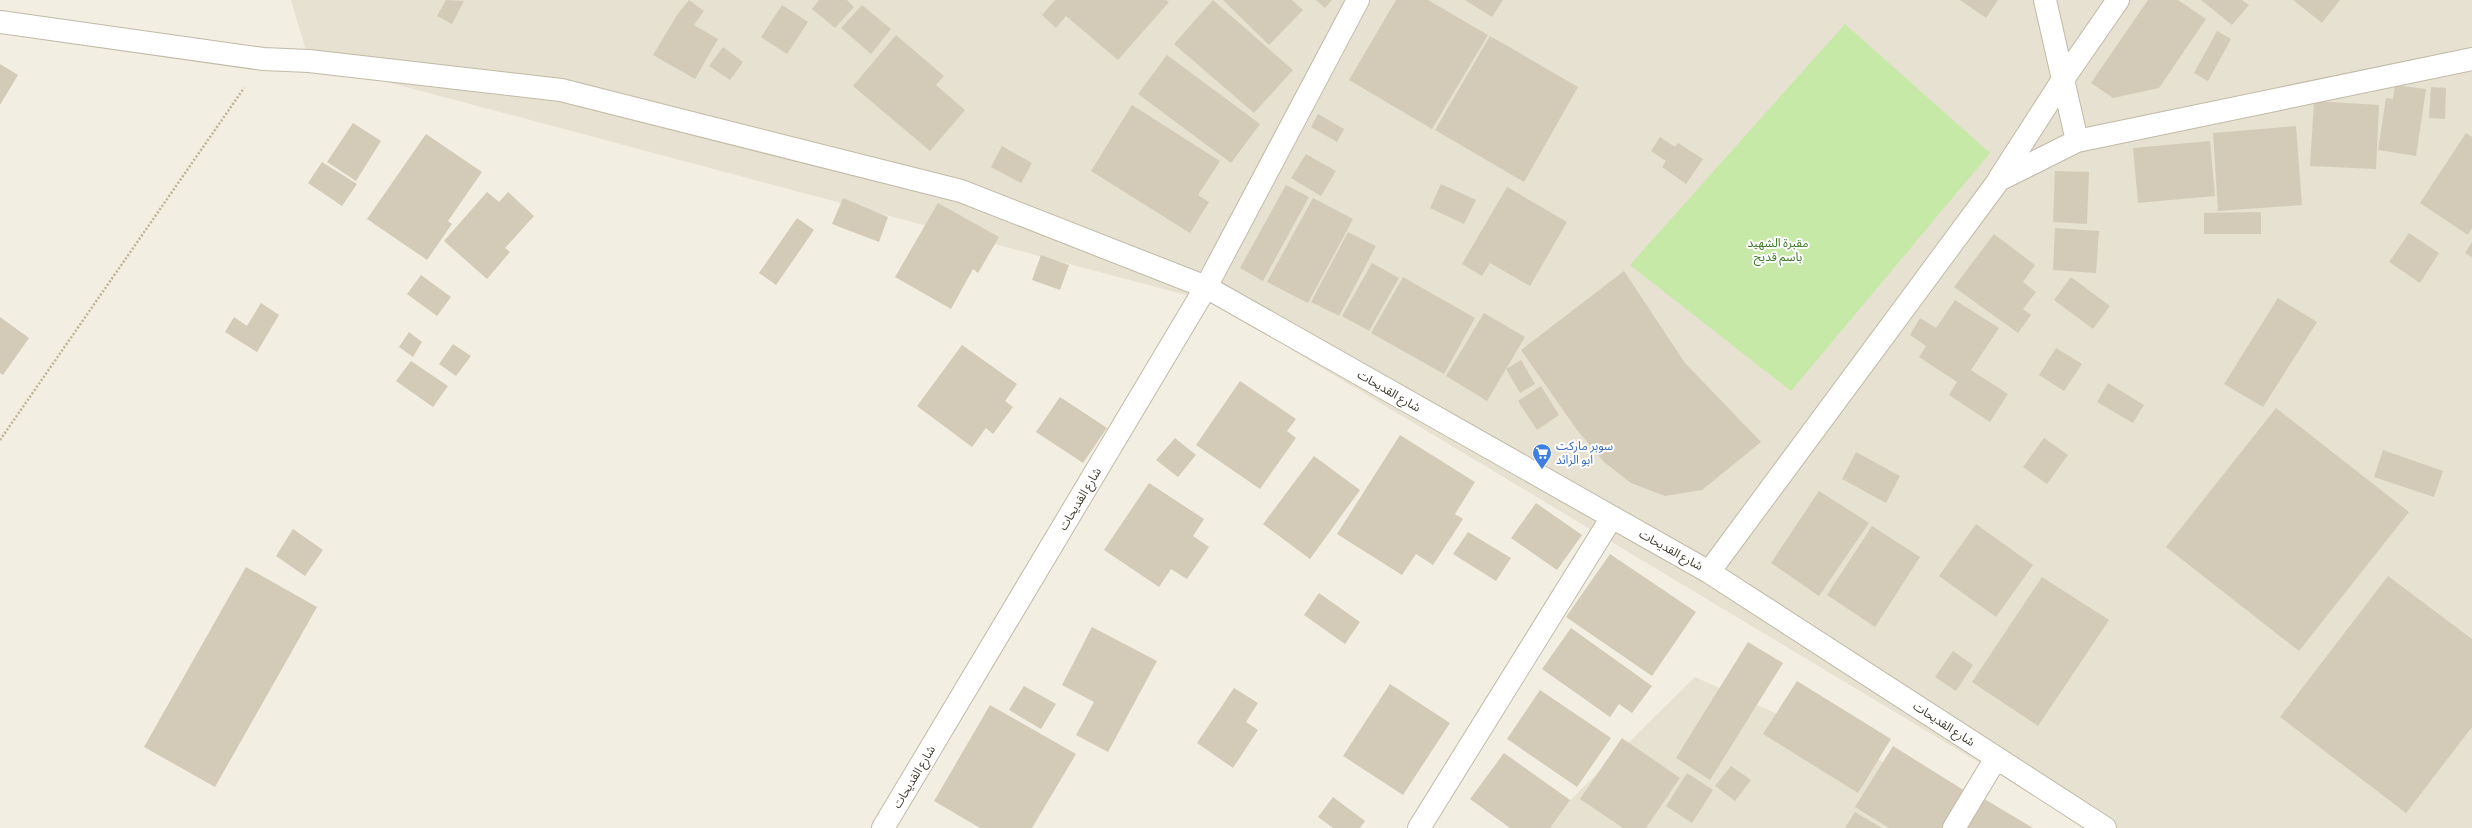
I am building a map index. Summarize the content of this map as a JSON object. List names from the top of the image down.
{
  "streets": {
    "street": ["شارع القديحات"]
  },
  "parks": ["مقبرة الشهيد باسم قديح"],
  "places": {
    "supermarket": ["سوبر ماركت ابو الرائد"]
  }
}
